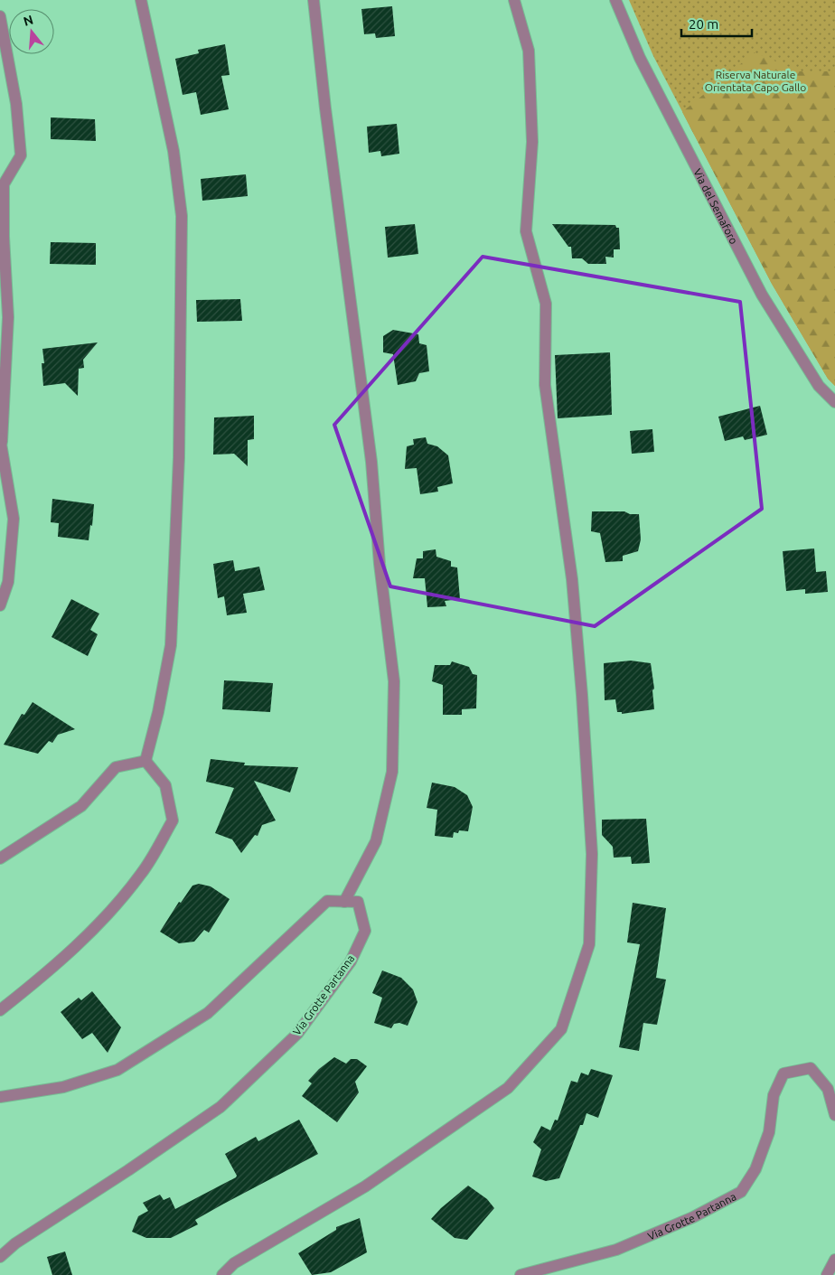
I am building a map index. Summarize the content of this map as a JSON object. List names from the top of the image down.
{
  "streets": {
    "street": ["Via del Semaforo", "Via Grotte Partanna"]
  },
  "parks": ["Riserva Naturale Orientata Capo Gallo"],
  "scale_bar": "20 m",
  "north": "top"
}
